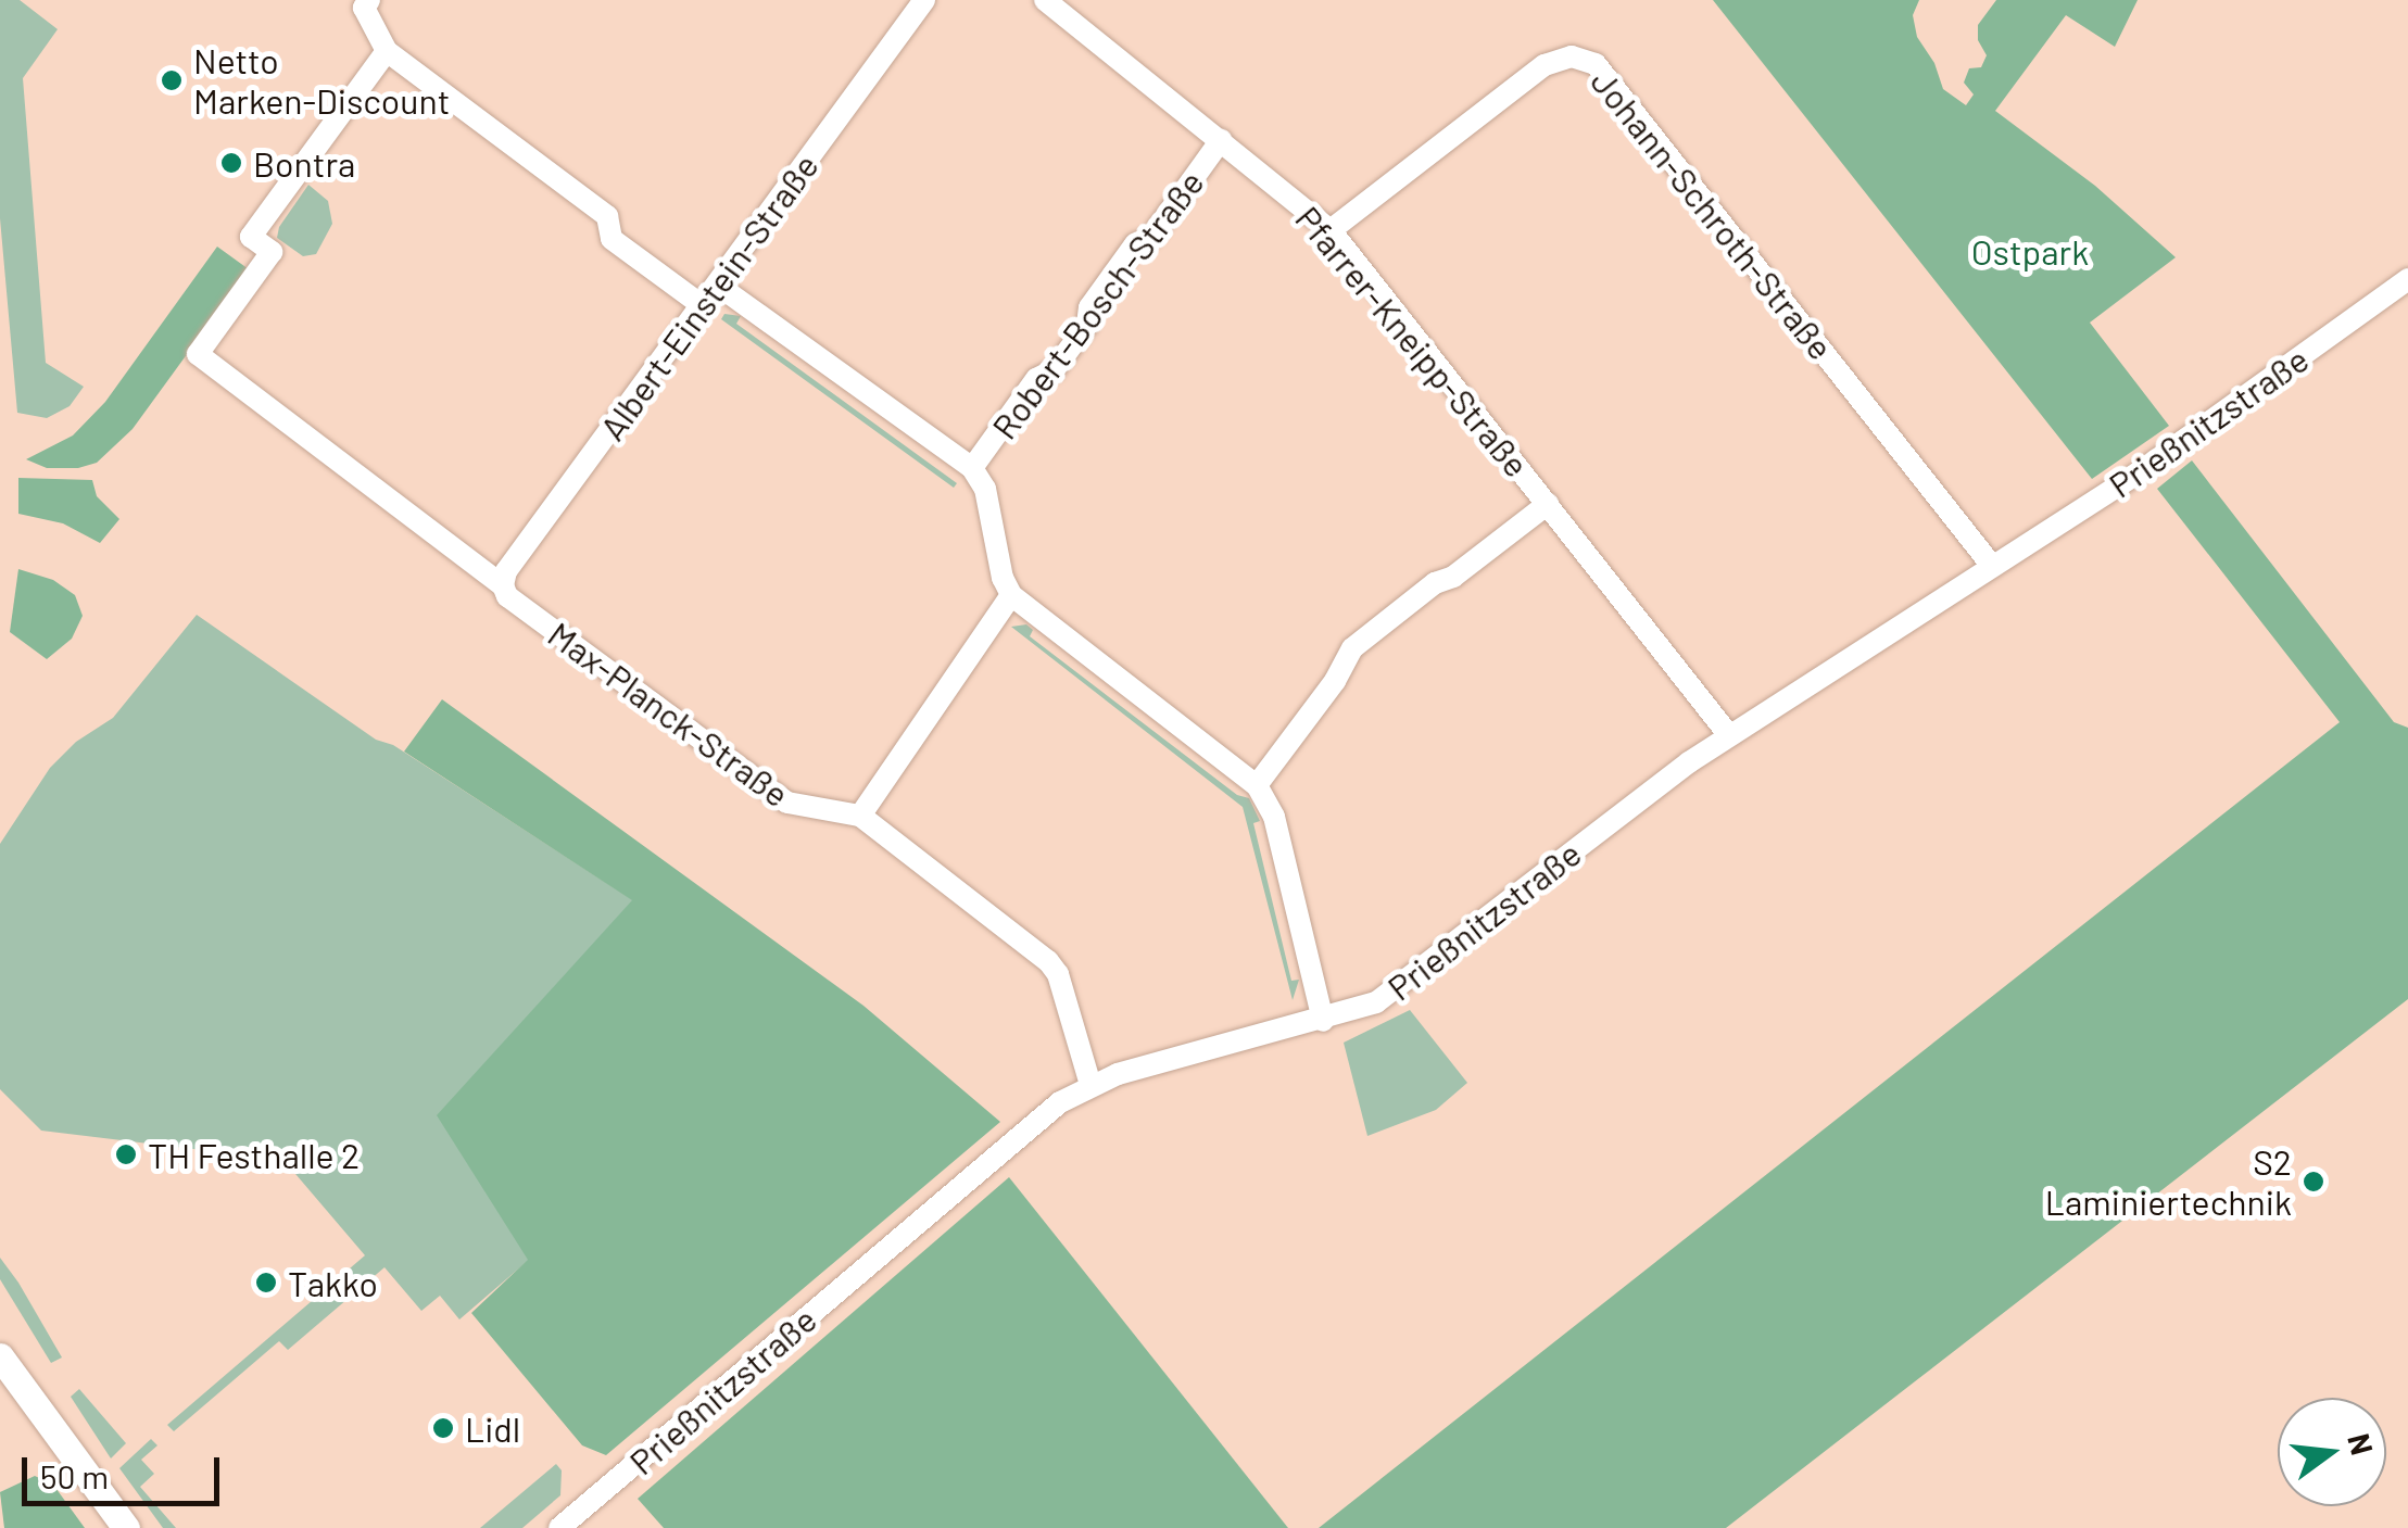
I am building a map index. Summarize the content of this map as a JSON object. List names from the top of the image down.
{
  "streets": {
    "street": [
      "Johann-Schroth-Straße",
      "Albert-Einstein-Straße",
      "Robert-Bosch-Straße",
      "Pfarrer-Kneipp-Straße",
      "Prießnitzstraße",
      "Max-Planck-Straße"
    ]
  },
  "crossings": [
    ["Johann-Schroth-Straße", "Pfarrer-Kneipp-Straße"],
    ["Johann-Schroth-Straße", "Prießnitzstraße"],
    ["Albert-Einstein-Straße", "Max-Planck-Straße"],
    ["Robert-Bosch-Straße", "Pfarrer-Kneipp-Straße"],
    ["Pfarrer-Kneipp-Straße", "Prießnitzstraße"],
    ["Prießnitzstraße", "Max-Planck-Straße"]
  ],
  "parks": ["Ostpark"],
  "places": [
    "Netto Marken-Discount",
    "Bontra",
    "TH Festhalle 2",
    "S2 Laminiertechnik",
    "Takko",
    "Lidl"
  ],
  "scale_bar": "50 m",
  "north": "right"
}
